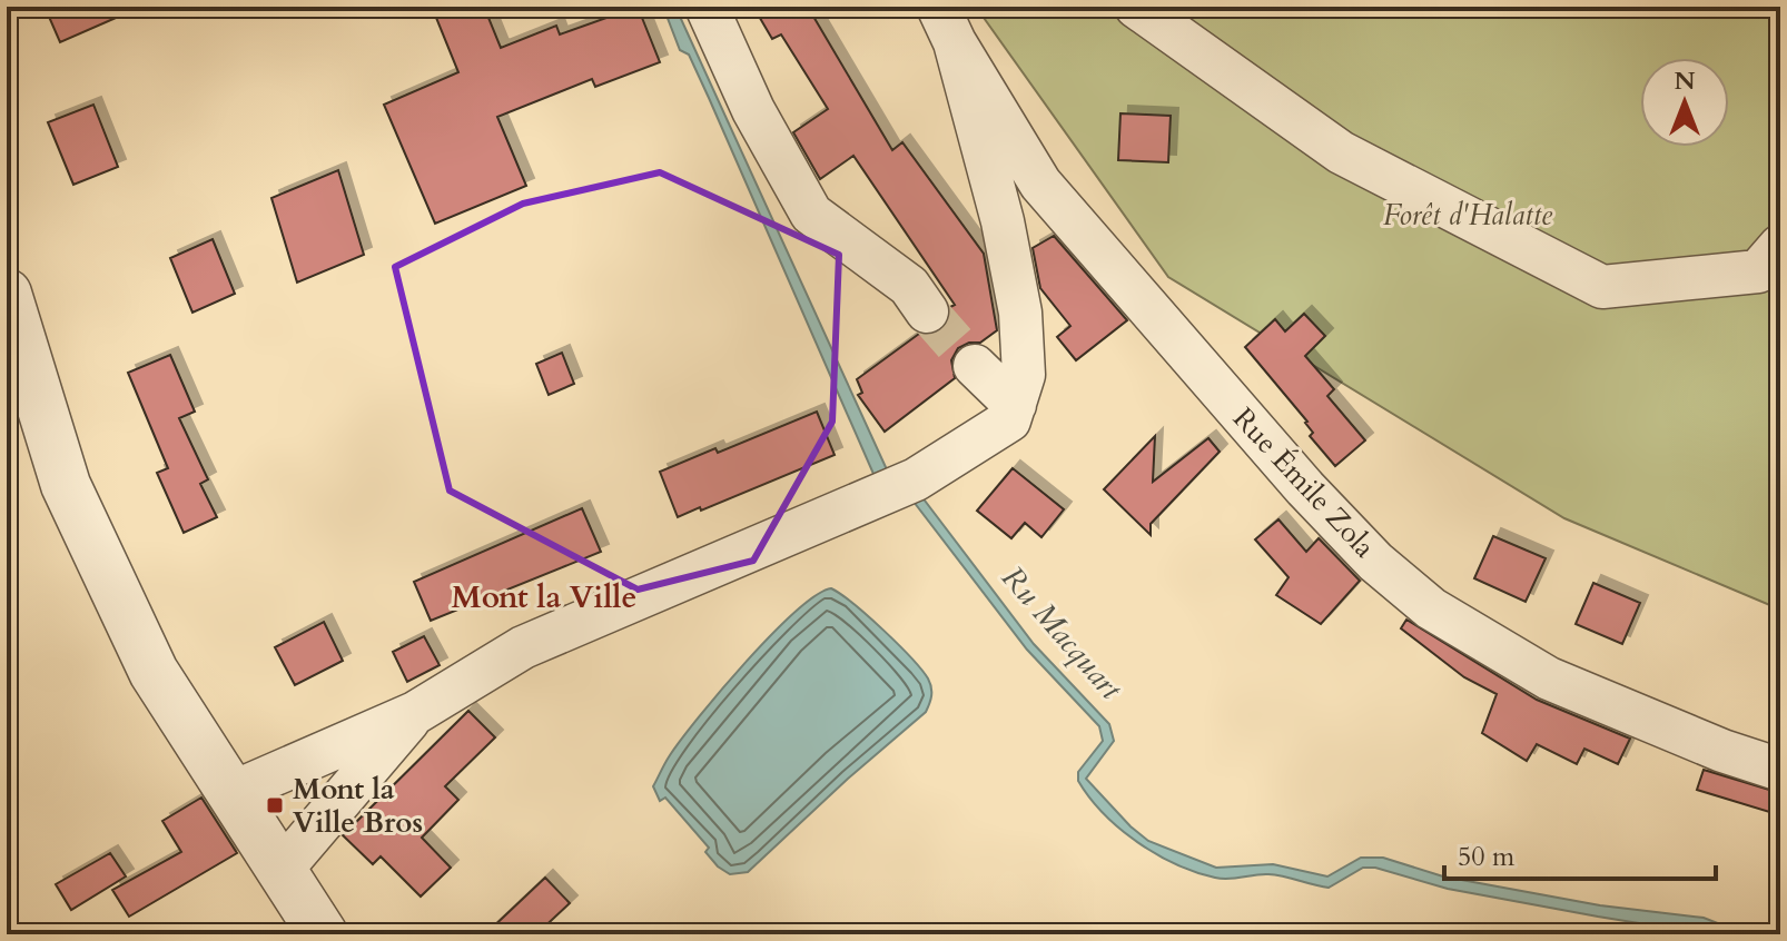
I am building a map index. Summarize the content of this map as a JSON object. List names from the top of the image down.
{
  "streets": {
    "street": ["Rue Émile Zola"]
  },
  "districts": ["Mont la Ville"],
  "water": ["Ru Macquart"],
  "parks": ["Forêt d'Halatte"],
  "places": {
    "transit": ["Mont la Ville Bros"]
  },
  "scale_bar": "50 m",
  "north": "top"
}
